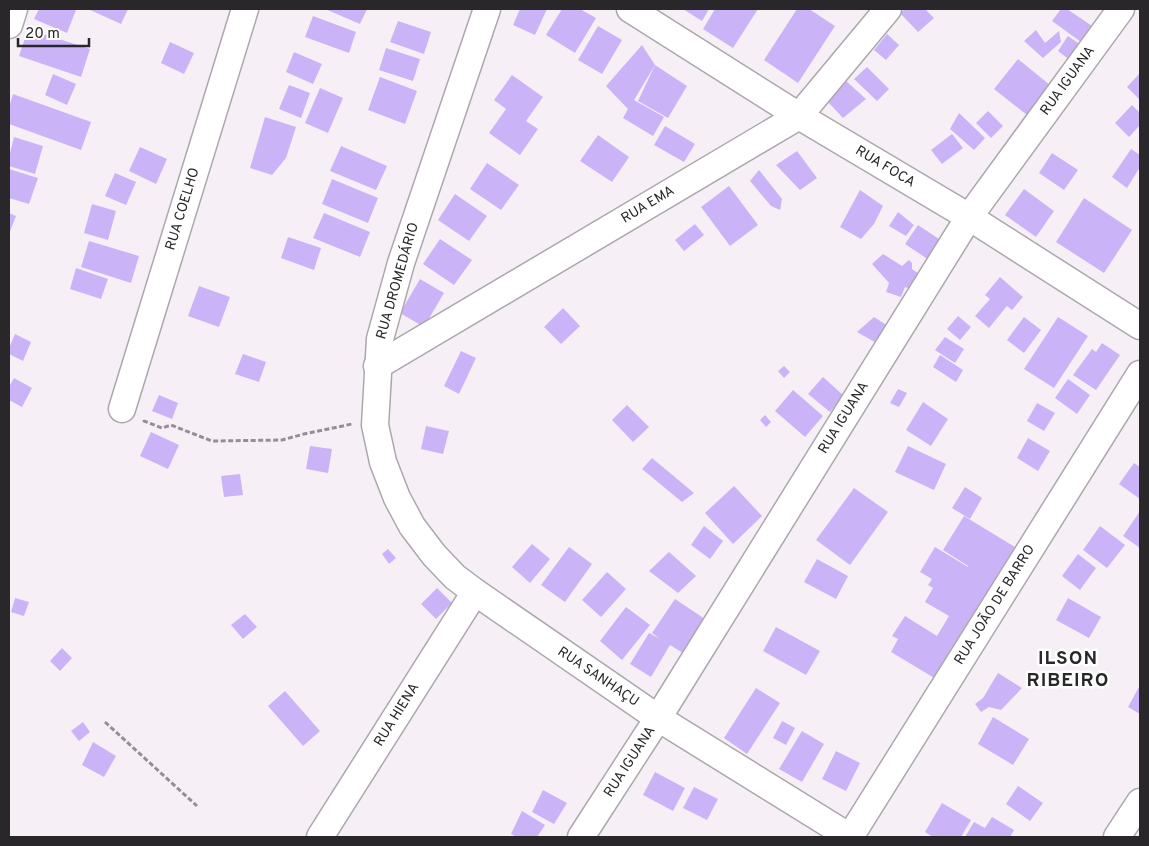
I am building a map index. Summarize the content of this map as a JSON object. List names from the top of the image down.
{
  "streets": {
    "street": [
      "RUA IGUANA",
      "RUA FOCA",
      "RUA EMA",
      "RUA COELHO",
      "RUA DROMEDÁRIO",
      "RUA JOÃO DE BARRO",
      "RUA SANHAÇU",
      "RUA HIENA"
    ]
  },
  "crossings": [
    ["RUA IGUANA", "RUA FOCA"],
    ["RUA IGUANA", "RUA SANHAÇU"],
    ["RUA FOCA", "RUA EMA"],
    ["RUA EMA", "RUA DROMEDÁRIO"],
    ["RUA DROMEDÁRIO", "RUA SANHAÇU"],
    ["RUA DROMEDÁRIO", "RUA HIENA"],
    ["RUA JOÃO DE BARRO", "RUA SANHAÇU"],
    ["RUA SANHAÇU", "RUA HIENA"]
  ],
  "districts": ["ILSON RIBEIRO"],
  "scale_bar": "20 m"
}
